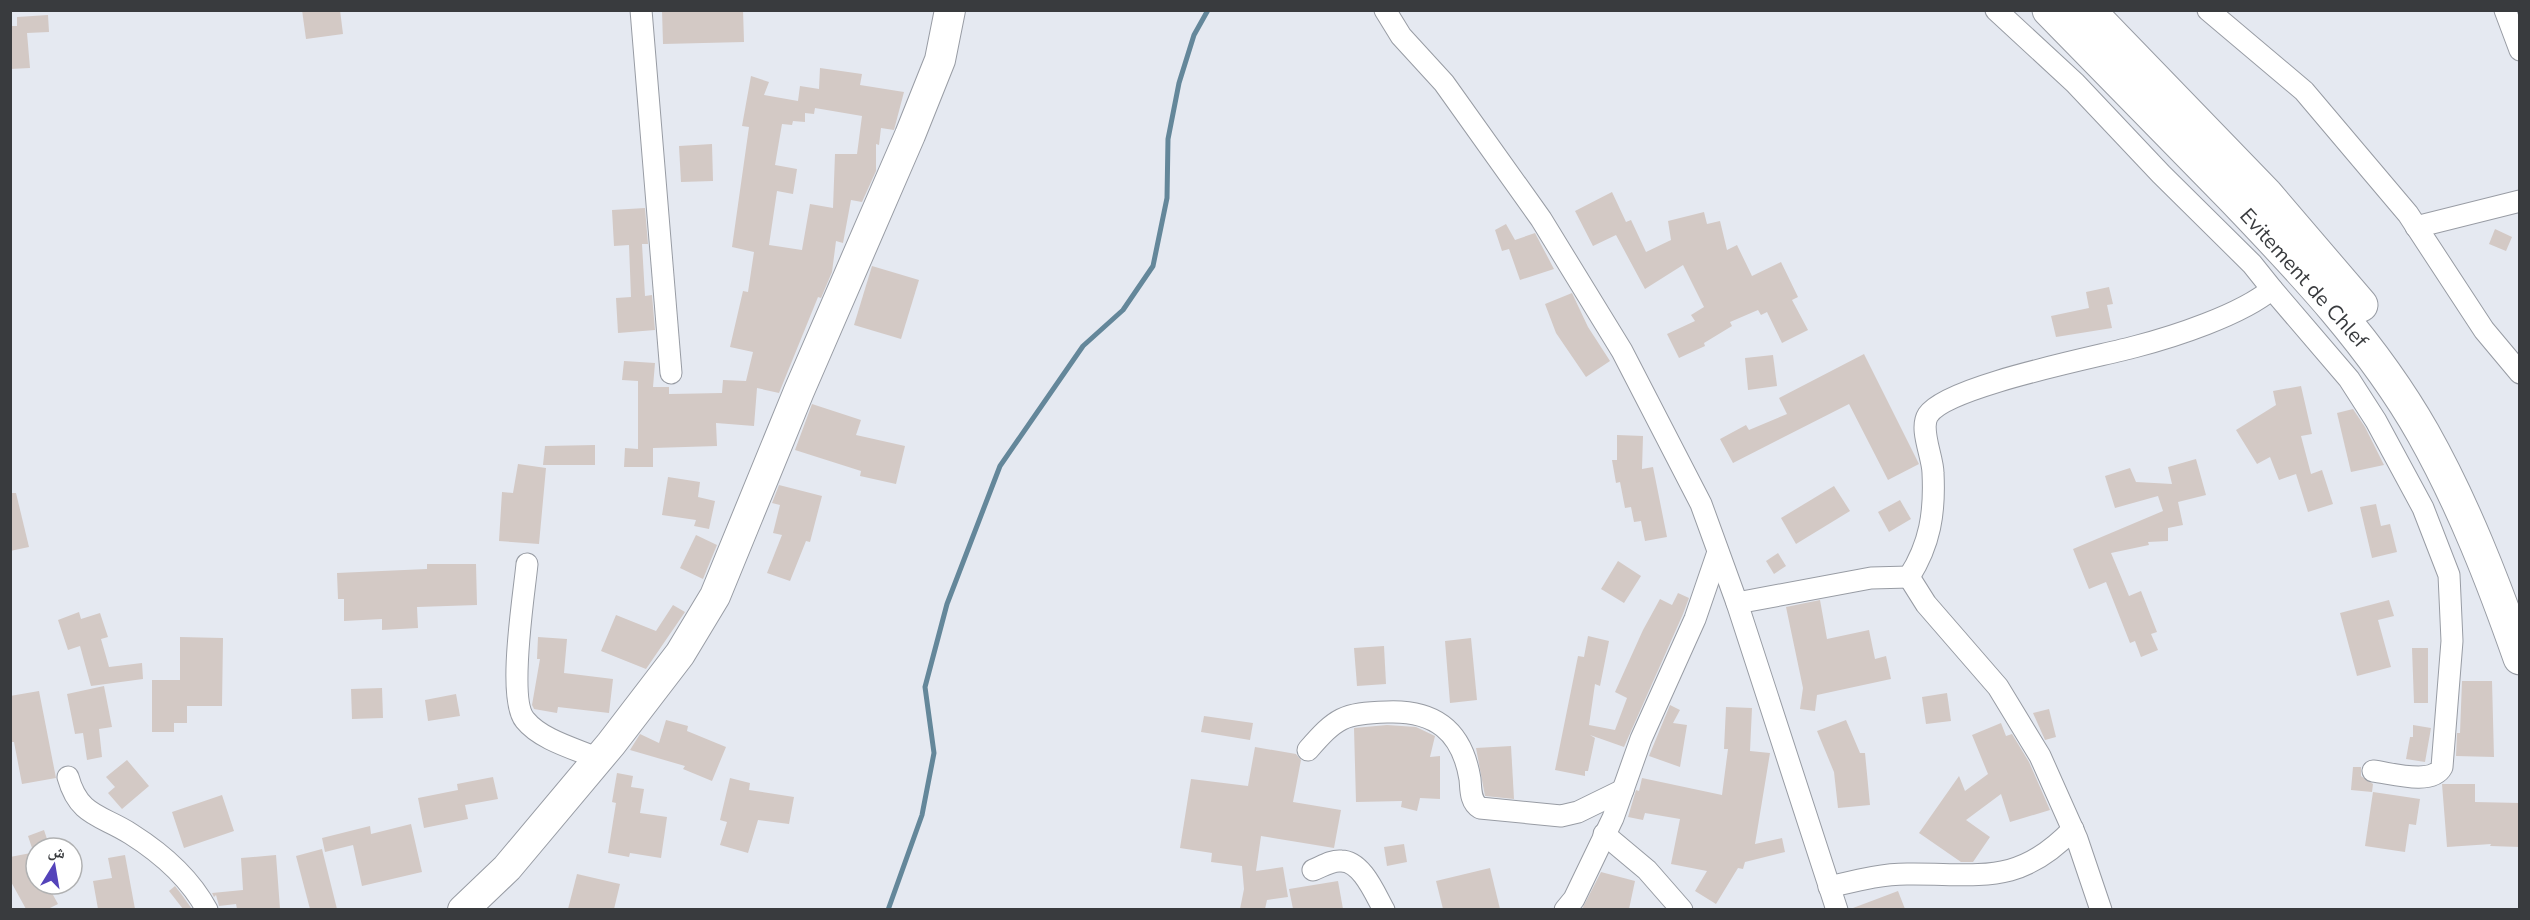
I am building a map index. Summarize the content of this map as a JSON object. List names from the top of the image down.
{
  "streets": {
    "highway": ["Evitement de Chlef"]
  },
  "north": "top"
}
